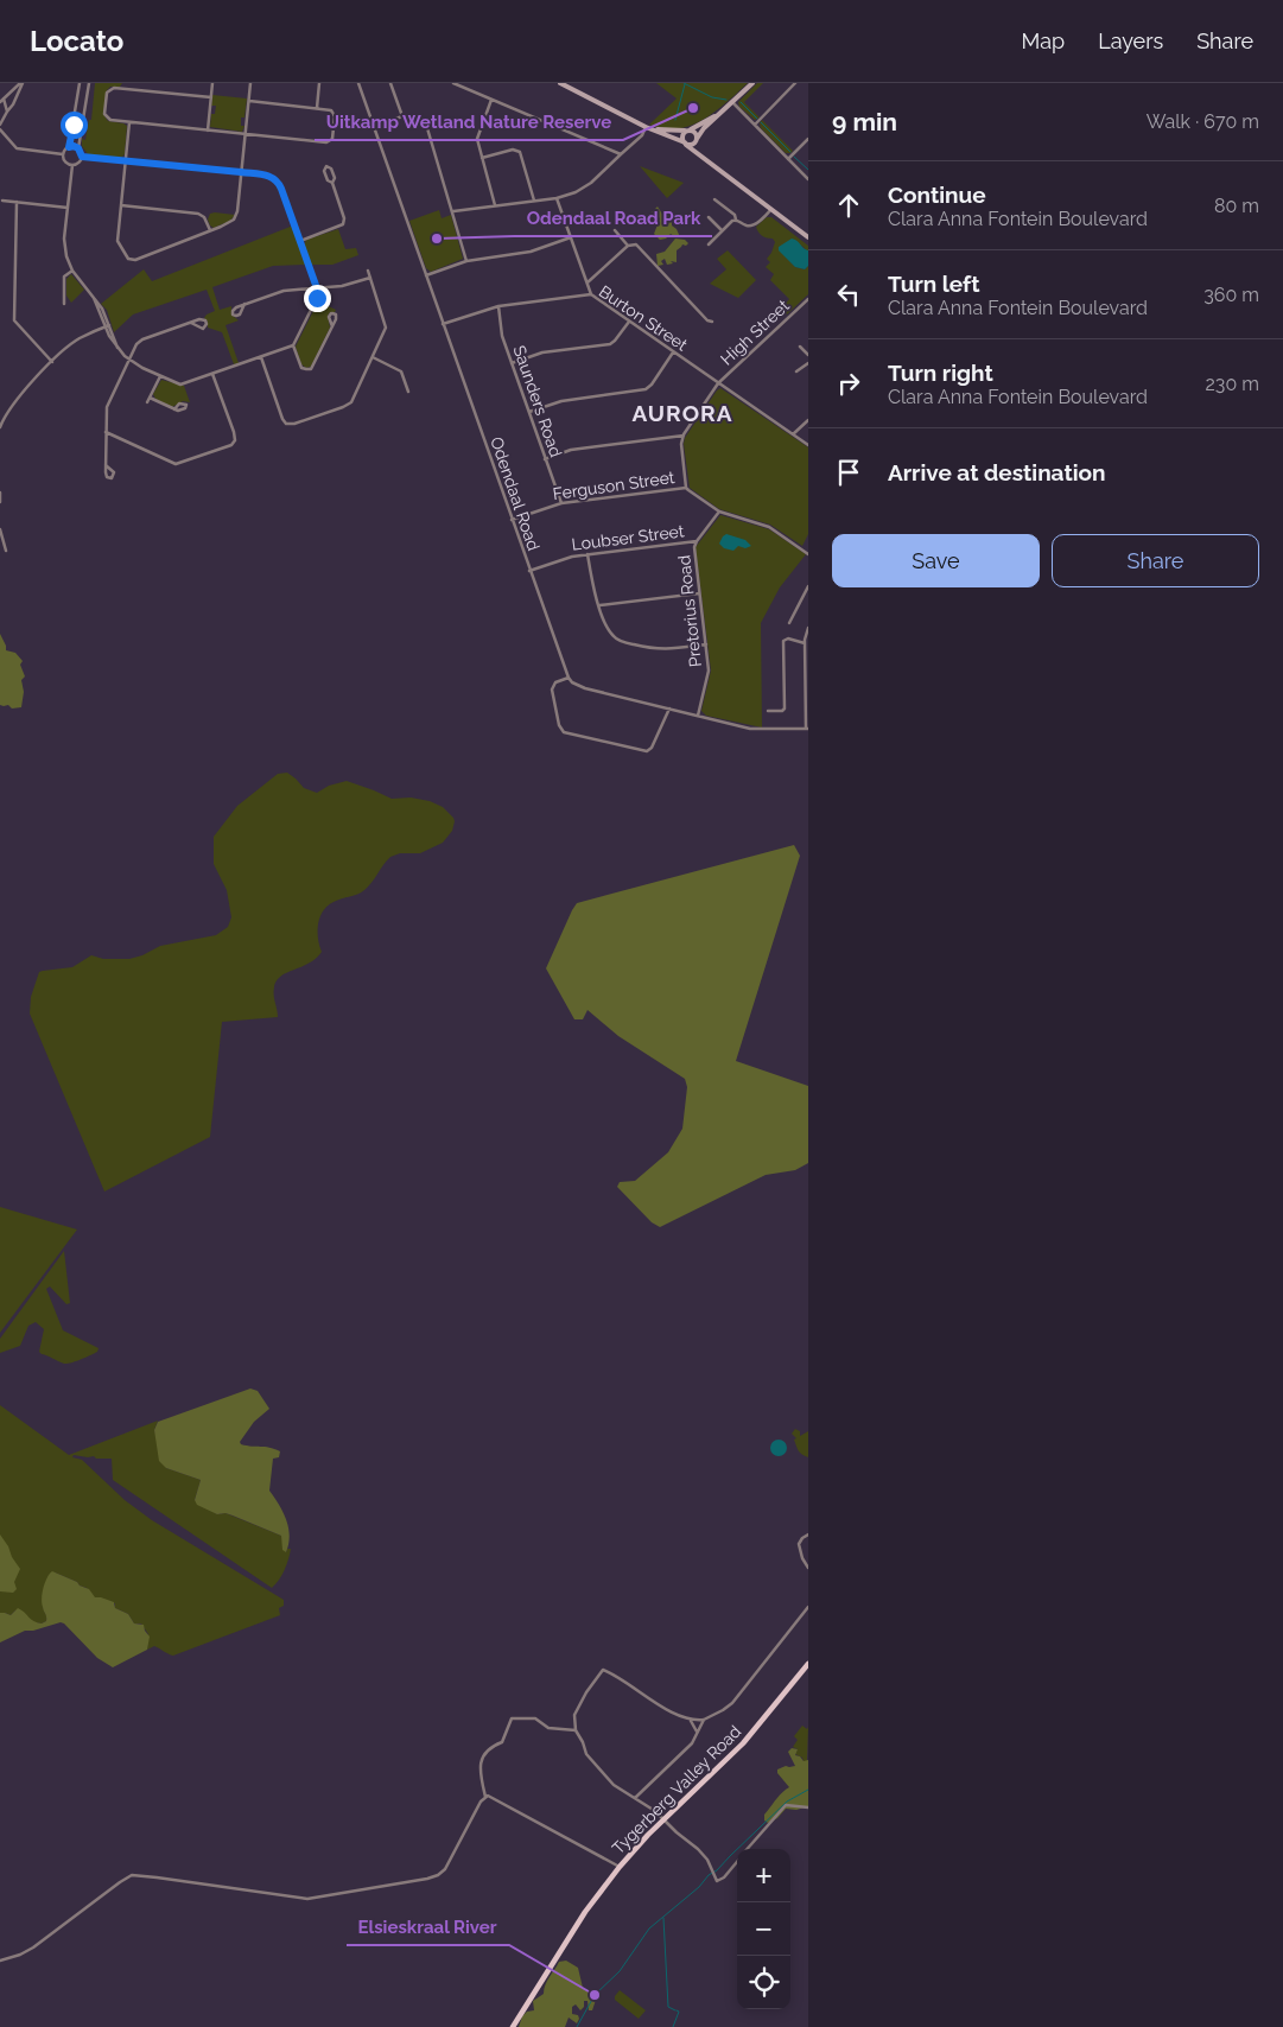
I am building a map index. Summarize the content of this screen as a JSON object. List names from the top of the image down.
{
  "streets": {
    "main road": ["Tygerberg Valley Road"],
    "street": [
      "Burton Street",
      "High Street",
      "Saunders Road",
      "Ferguson Street",
      "Odendaal Road",
      "Loubser Street",
      "Pretorius Road"
    ]
  },
  "crossings": [
    ["Burton Street", "High Street"],
    ["Burton Street", "Saunders Road"],
    ["Burton Street", "Odendaal Road"],
    ["Saunders Road", "Ferguson Street"],
    ["Ferguson Street", "Odendaal Road"],
    ["Odendaal Road", "Loubser Street"],
    ["Loubser Street", "Pretorius Road"]
  ],
  "districts": ["AURORA"],
  "places": ["Uitkamp Wetland Nature Reserve", "Odendaal Road Park", "Elsieskraal River"],
  "page": {
    "header": "Locato",
    "nav": ["Map", "Layers", "Share"],
    "heading": ["9 min", "Walk · 670 m"],
    "list": [
      ["Continue", "Clara Anna Fontein Boulevard", "80 m"],
      ["Turn left", "Clara Anna Fontein Boulevard", "360 m"],
      ["Turn right", "Clara Anna Fontein Boulevard", "230 m"],
      "Arrive at destination"
    ],
    "buttons": ["Save", "Share"],
    "map_buttons": ["+", "−"]
  }
}
